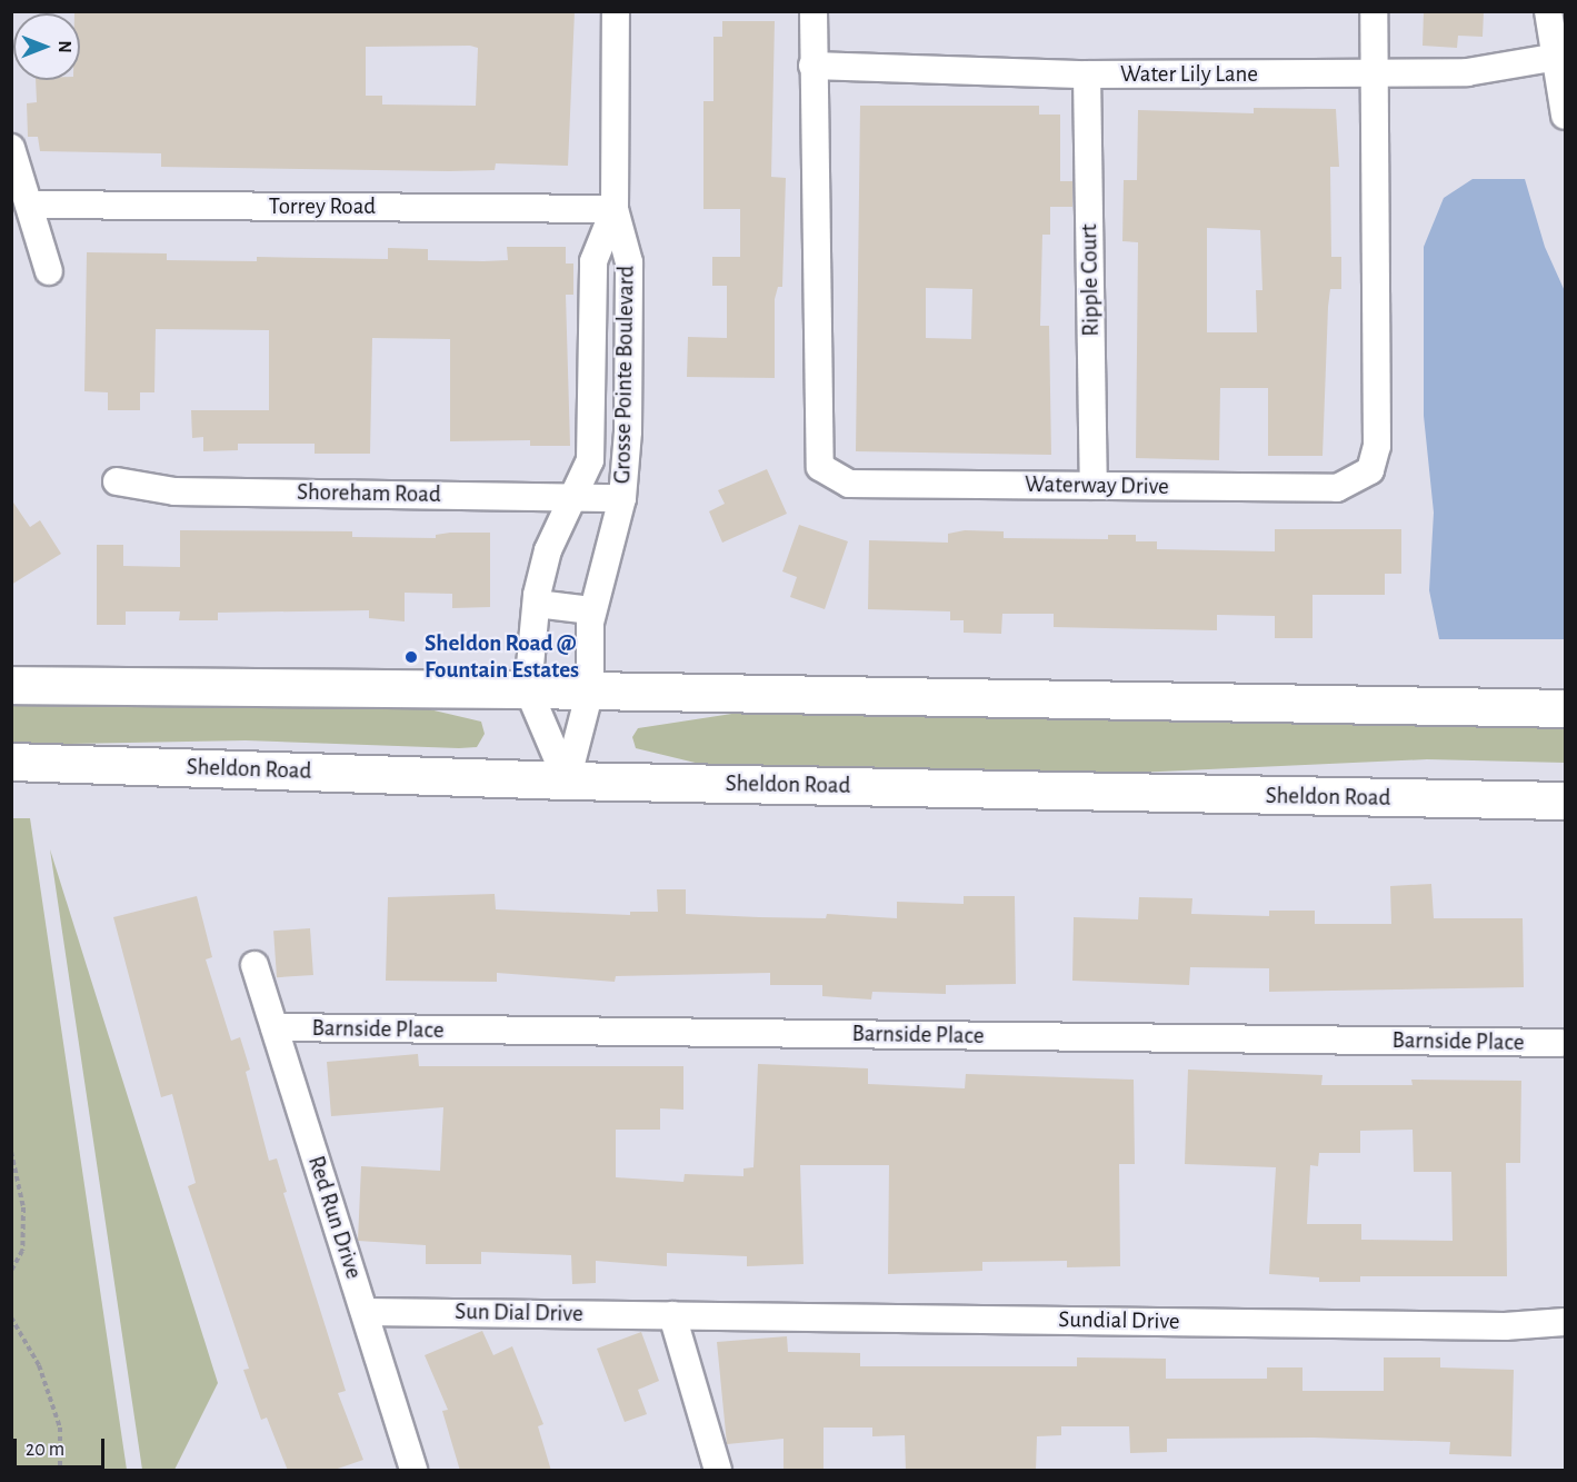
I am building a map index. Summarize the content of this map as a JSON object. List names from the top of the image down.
{
  "streets": {
    "main road": ["Sheldon Road"],
    "street": [
      "Water Lily Lane",
      "Torrey Road",
      "Ripple Court",
      "Grosse Pointe Boulevard",
      "Waterway Drive",
      "Shoreham Road",
      "Barnside Place",
      "Red Run Drive",
      "Sun Dial Drive",
      "Sundial Drive"
    ]
  },
  "crossings": [
    ["Water Lily Lane", "Ripple Court"],
    ["Water Lily Lane", "Waterway Drive"],
    ["Torrey Road", "Grosse Pointe Boulevard"],
    ["Ripple Court", "Waterway Drive"],
    ["Grosse Pointe Boulevard", "Shoreham Road"],
    ["Grosse Pointe Boulevard", "Sheldon Road"],
    ["Barnside Place", "Red Run Drive"],
    ["Red Run Drive", "Sun Dial Drive"],
    ["Sun Dial Drive", "Sundial Drive"]
  ],
  "places": ["Sheldon Road @ Fountain Estates"],
  "scale_bar": "20 m",
  "north": "right"
}
